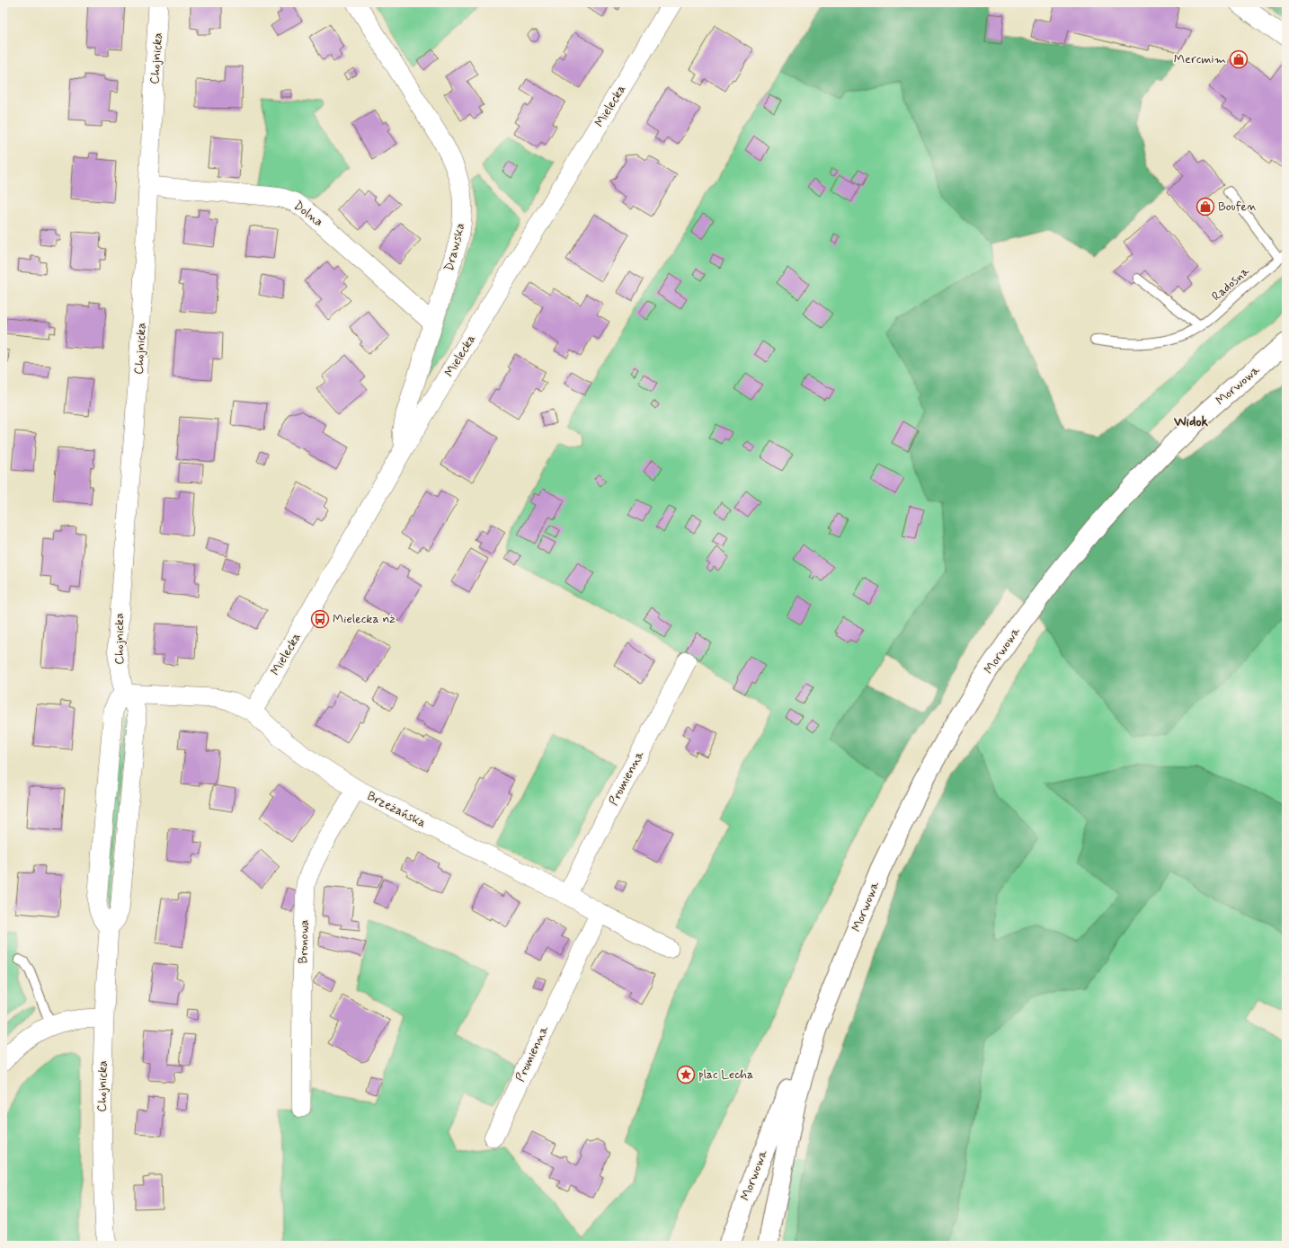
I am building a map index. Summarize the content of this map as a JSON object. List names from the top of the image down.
{
  "streets": {
    "main road": ["Morwowa"],
    "street": [
      "Chojnicka",
      "Mielecka",
      "Dolna",
      "Drawska",
      "Promienna",
      "Brzeżańska",
      "Bronowa"
    ],
    "lane": ["Radosna"]
  },
  "crossings": [
    ["Chojnicka", "Dolna"],
    ["Chojnicka", "Brzeżańska"],
    ["Mielecka", "Drawska"],
    ["Mielecka", "Brzeżańska"],
    ["Dolna", "Drawska"],
    ["Promienna", "Brzeżańska"],
    ["Brzeżańska", "Bronowa"]
  ],
  "districts": ["Widok"],
  "places": {
    "shop": ["Mercmim", "Boufen"],
    "bus stop": ["Mielecka nż"],
    "place": ["plac Lecha"]
  }
}
